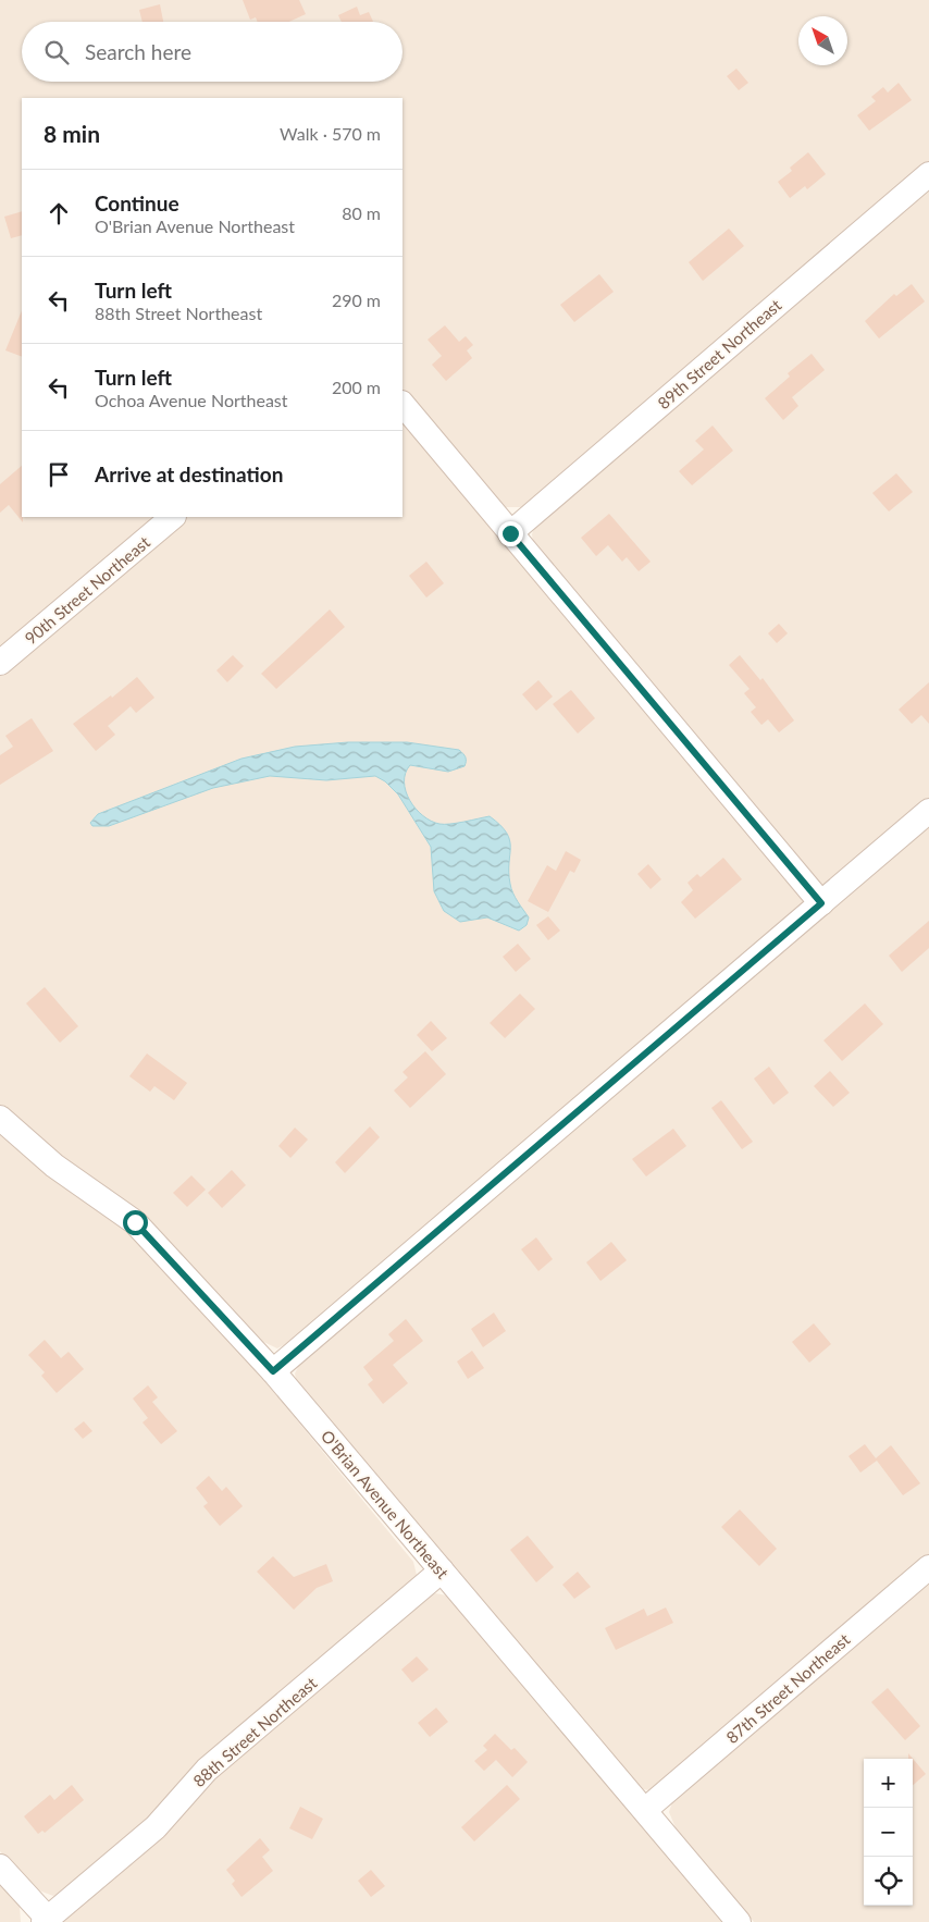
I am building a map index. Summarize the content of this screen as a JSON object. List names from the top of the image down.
{
  "streets": {
    "street": [
      "89th Street Northeast",
      "90th Street Northeast",
      "O'Brian Avenue Northeast",
      "87th Street Northeast",
      "88th Street Northeast"
    ]
  },
  "crossings": [
    ["O'Brian Avenue Northeast", "87th Street Northeast"],
    ["O'Brian Avenue Northeast", "88th Street Northeast"]
  ],
  "north": "top left",
  "page": {
    "search": "Search here",
    "heading": ["8 min", "Walk · 570 m"],
    "list": [
      ["Continue", "O'Brian Avenue Northeast", "80 m"],
      ["Turn left", "88th Street Northeast", "290 m"],
      ["Turn left", "Ochoa Avenue Northeast", "200 m"],
      "Arrive at destination"
    ],
    "map_buttons": ["+", "−"]
  }
}
